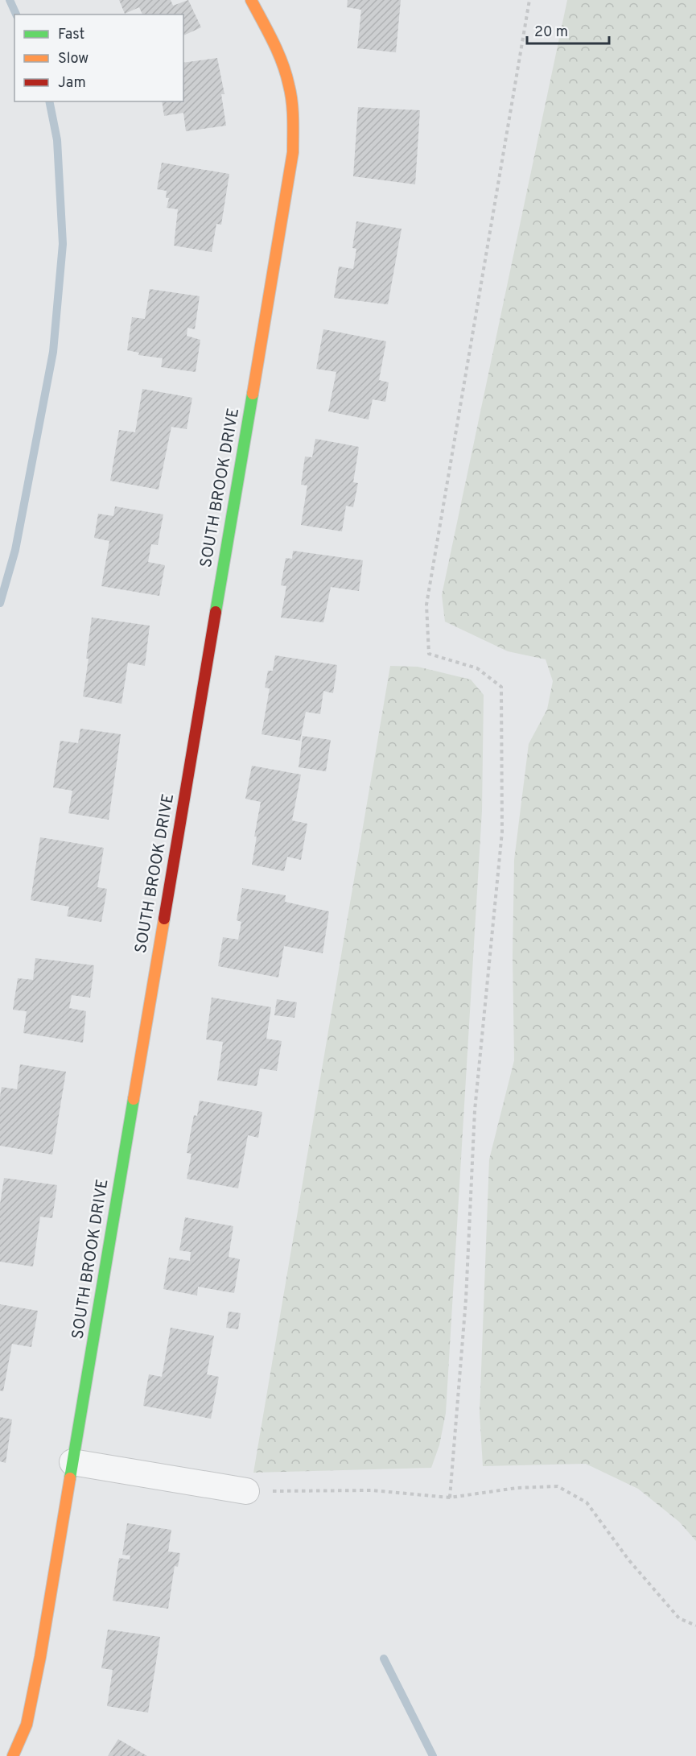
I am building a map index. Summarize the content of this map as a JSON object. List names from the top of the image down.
{
  "streets": {
    "street": ["SOUTH BROOK DRIVE"]
  },
  "legend": ["Fast", "Slow", "Jam"],
  "scale_bar": "20 m"
}
